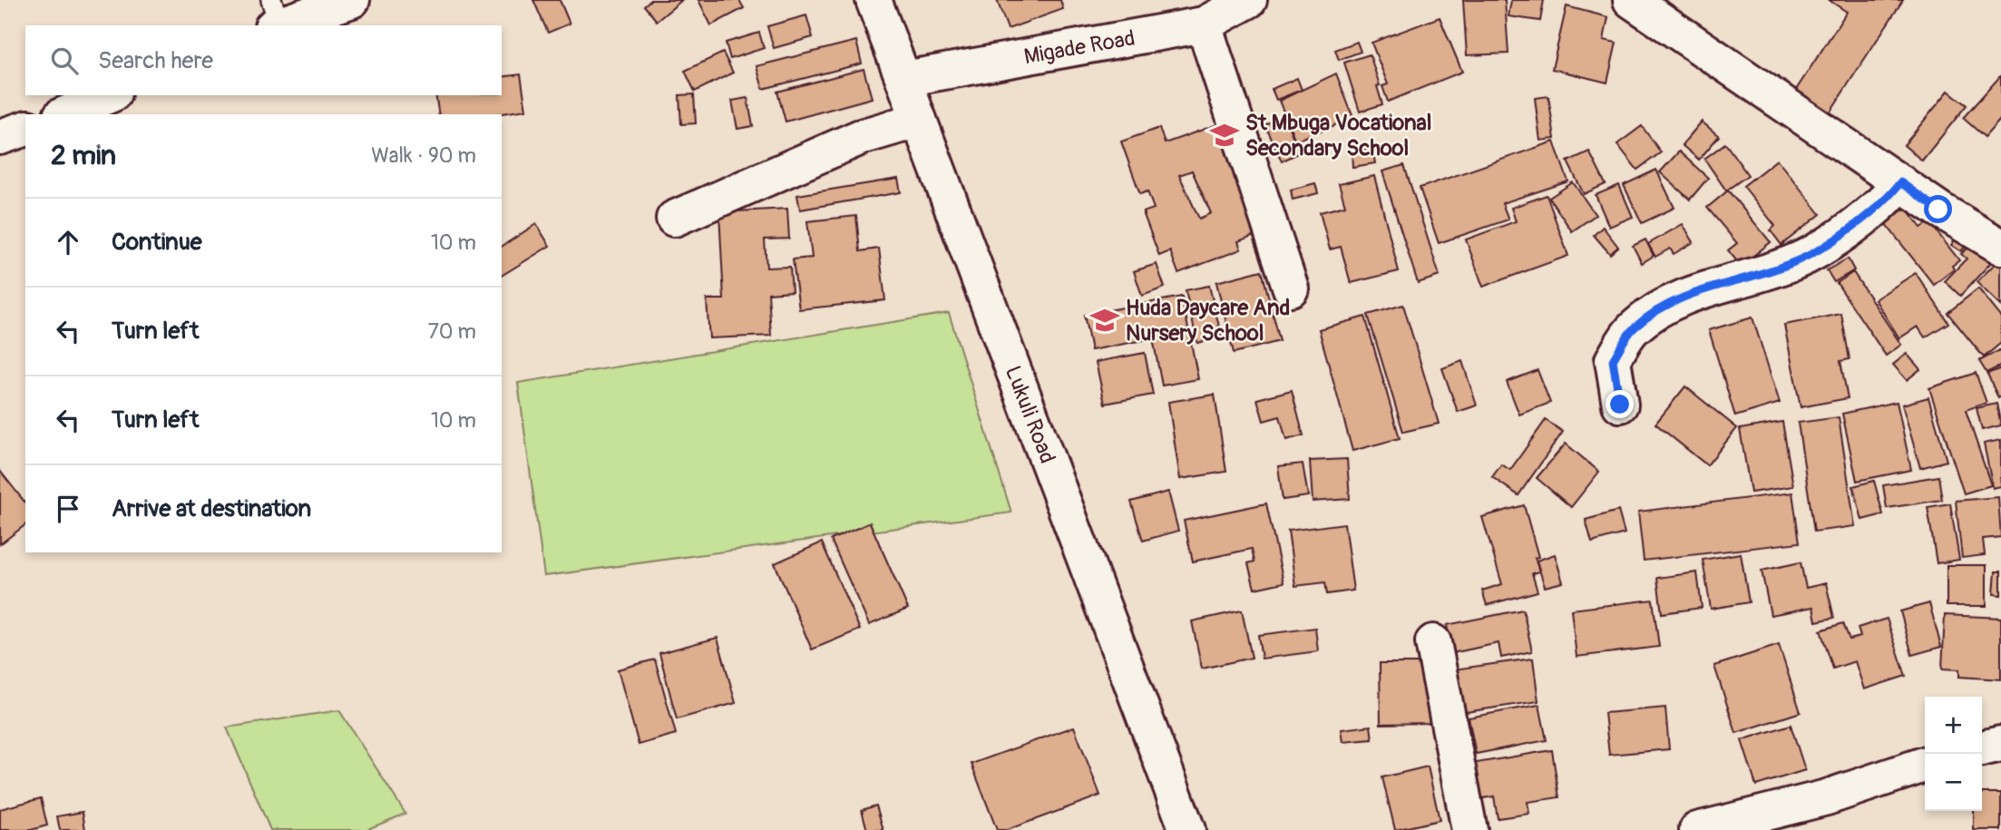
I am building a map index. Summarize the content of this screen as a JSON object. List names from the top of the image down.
{
  "streets": {
    "street": ["Migade Road", "Lukuli Road"]
  },
  "crossings": [
    ["Migade Road", "Lukuli Road"]
  ],
  "places": {
    "school or university": ["St Mbuga Vocational Secondary School", "Huda Daycare And Nursery School"]
  },
  "page": {
    "search": "Search here",
    "heading": ["2 min", "Walk · 90 m"],
    "list": [
      ["Continue", "10 m"],
      ["Turn left", "70 m"],
      ["Turn left", "10 m"],
      "Arrive at destination"
    ],
    "map_buttons": ["+", "−"]
  }
}
